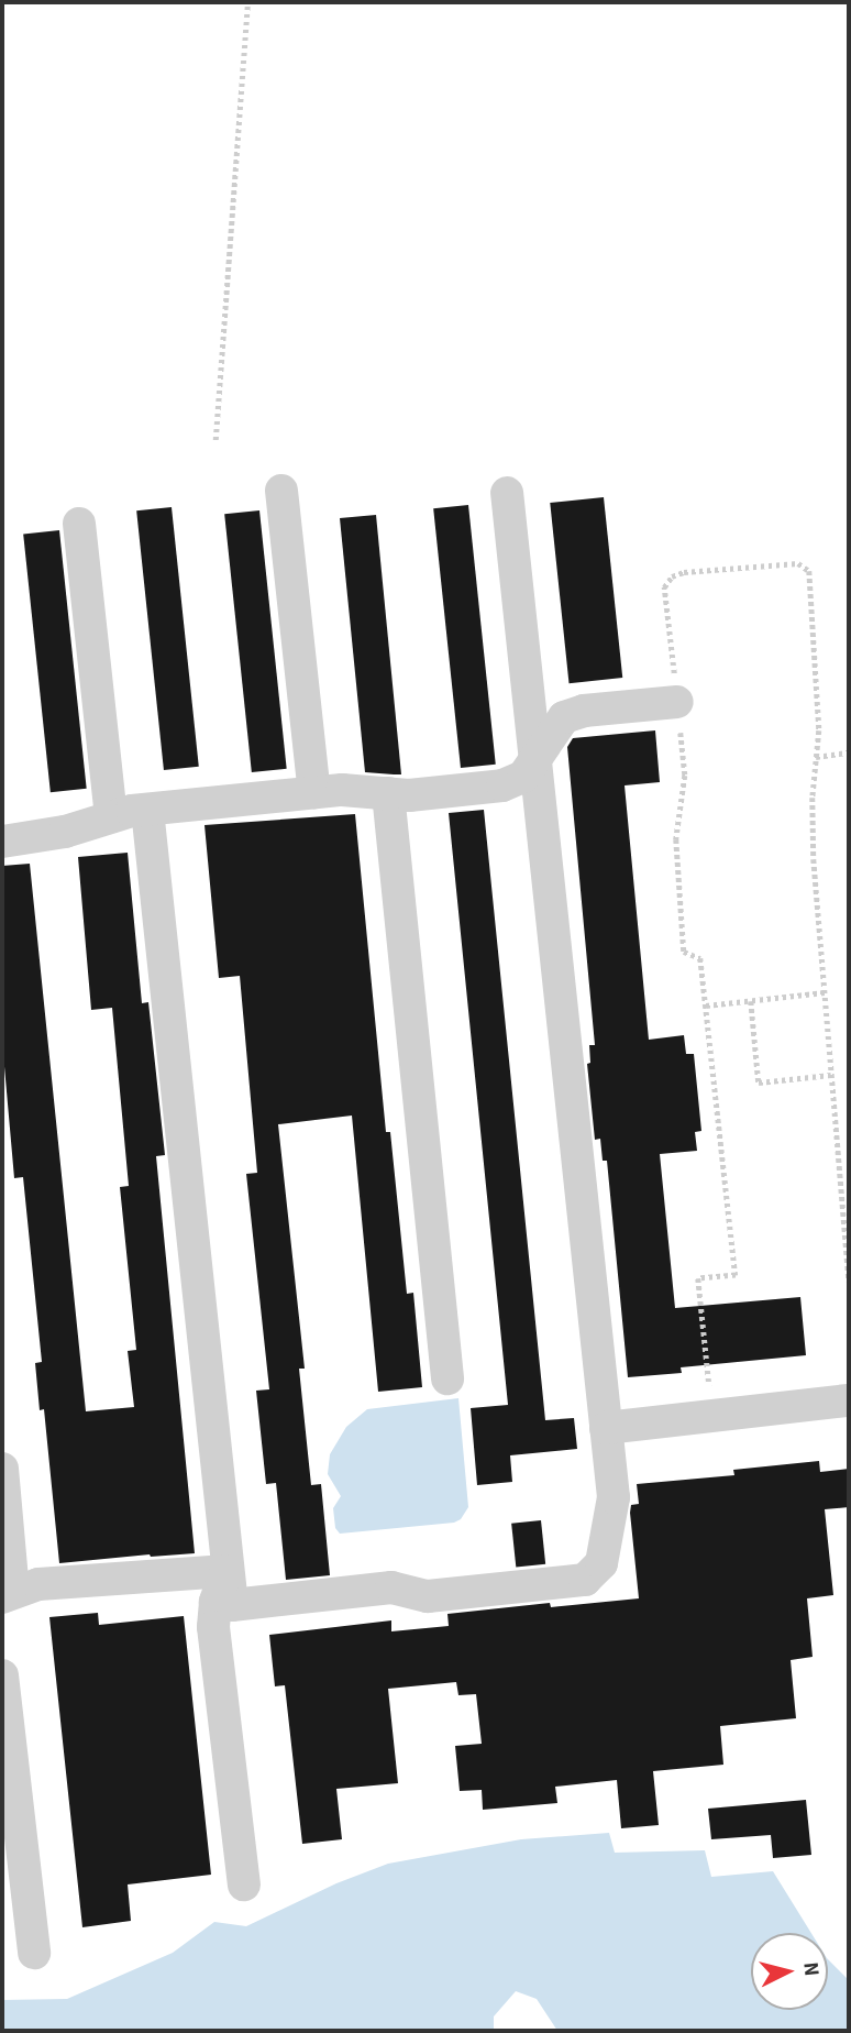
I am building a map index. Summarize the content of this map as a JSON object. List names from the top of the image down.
{
  "north": "right"
}
